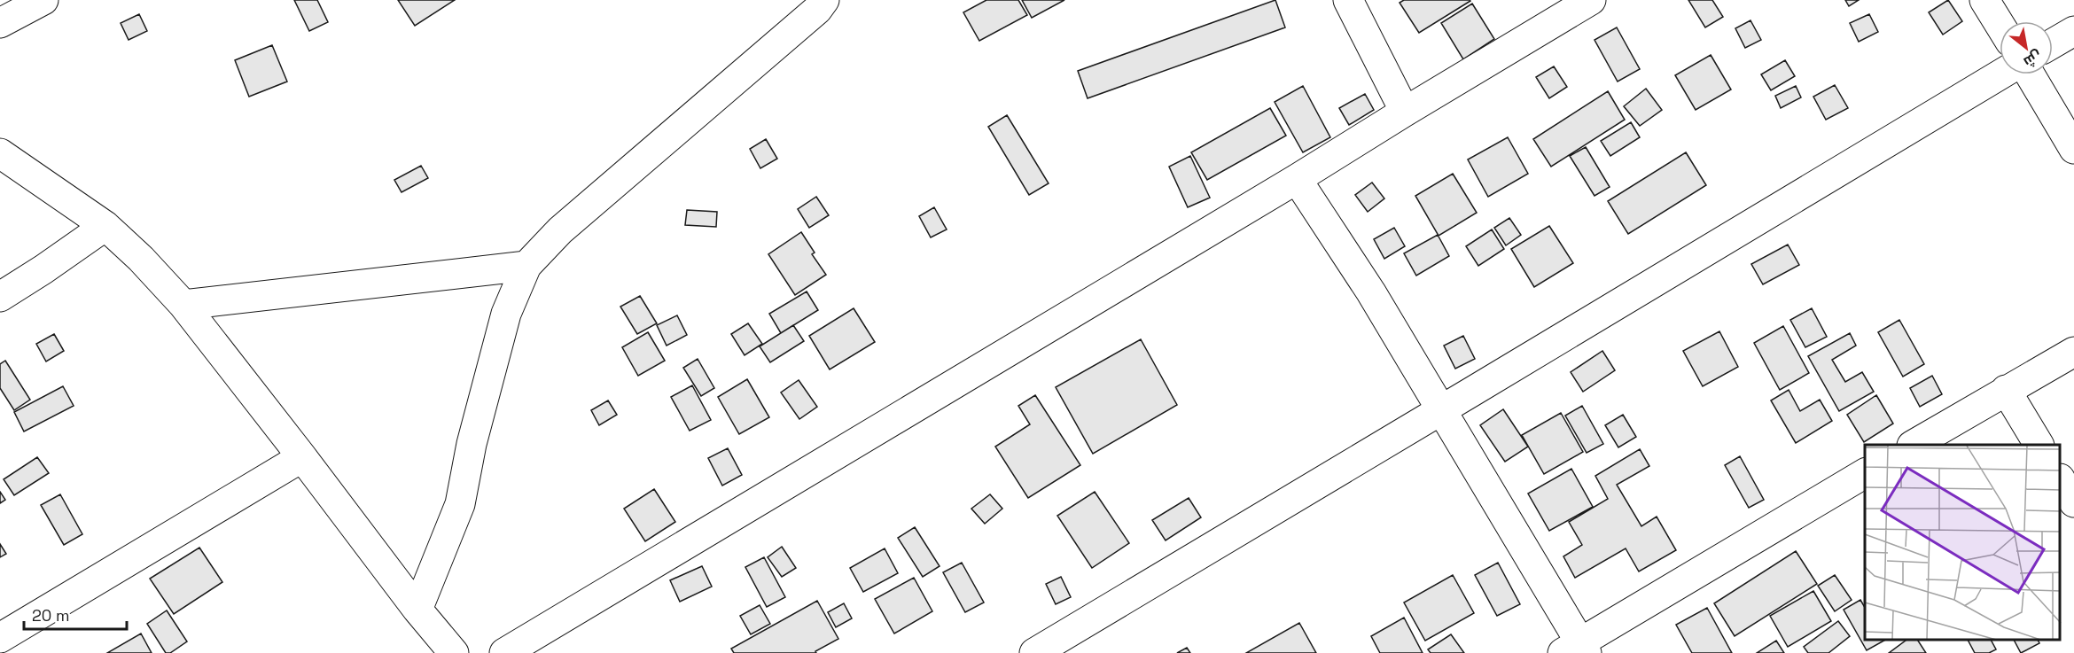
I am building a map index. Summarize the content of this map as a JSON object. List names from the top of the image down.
{
  "scale_bar": "20 m",
  "north": "bottom right"
}
